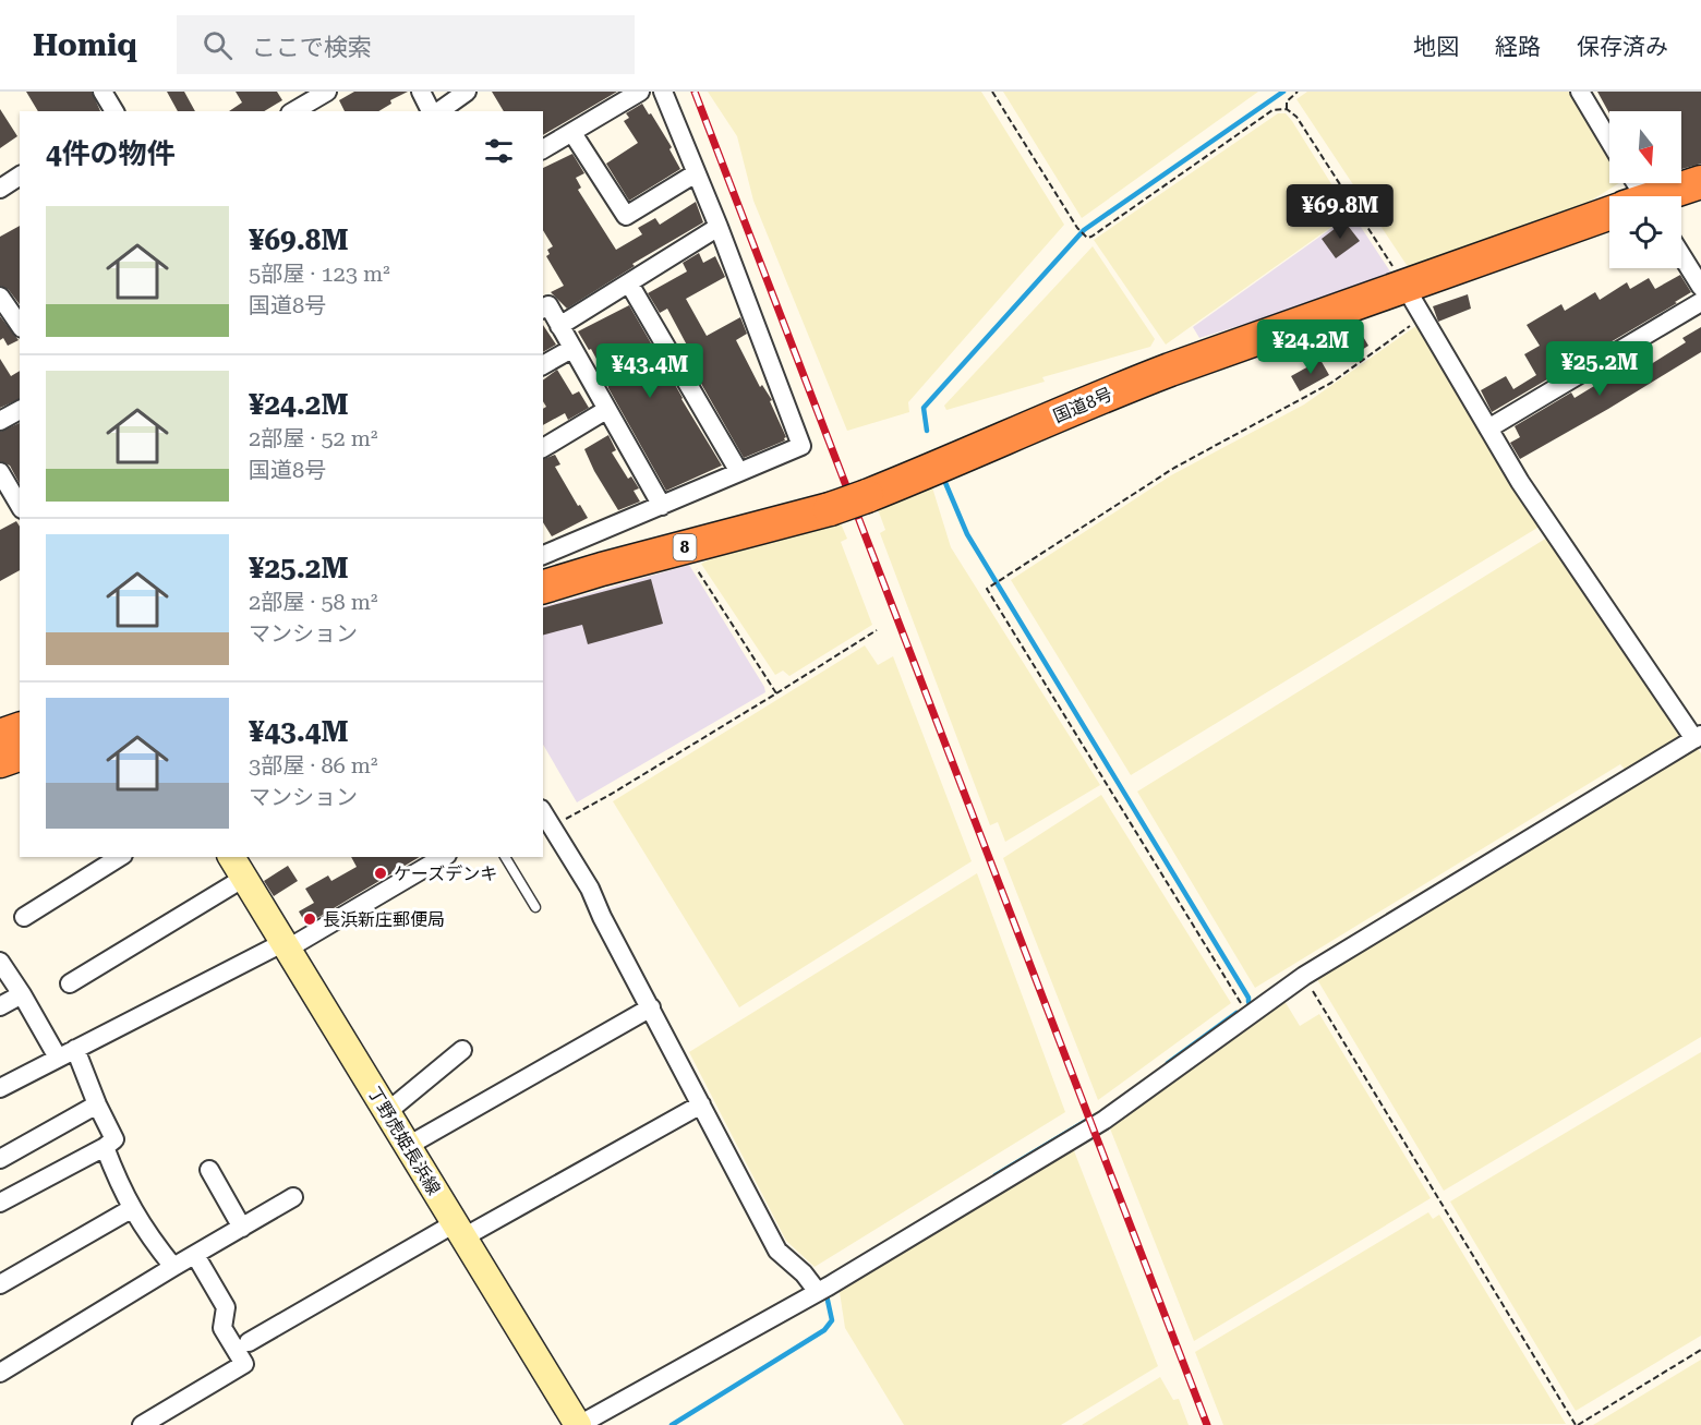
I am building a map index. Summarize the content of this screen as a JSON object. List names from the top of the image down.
{
  "streets": {
    "highway": ["国道8号", "8"],
    "main road": ["丁野虎姫長浜線"]
  },
  "places": ["ケーズデンキ", "長浜新庄郵便局"],
  "north": "bottom",
  "page": {
    "header": "Homiq",
    "search": "ここで検索",
    "nav": ["地図", "経路", "保存済み"],
    "heading": "4件の物件",
    "price": [
      "¥69.8M",
      "¥24.2M",
      "¥25.2M",
      "¥43.4M"
    ],
    "list": [
      {
        "name": "¥69.8M",
        "note": "5部屋 · 123 m² · 国道8号"
      },
      {
        "name": "¥24.2M",
        "note": "2部屋 · 52 m² · 国道8号"
      },
      {
        "name": "¥25.2M",
        "note": "2部屋 · 58 m² · マンション"
      },
      {
        "name": "¥43.4M",
        "note": "3部屋 · 86 m² · マンション"
      }
    ]
  }
}
